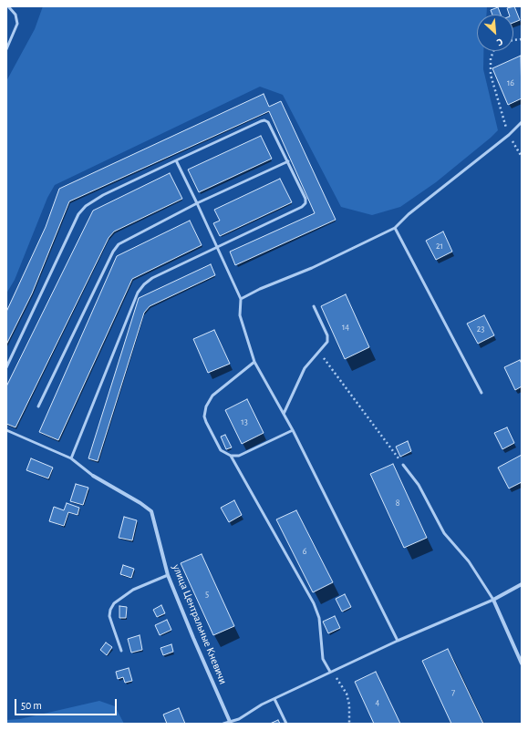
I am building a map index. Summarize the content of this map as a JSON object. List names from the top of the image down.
{
  "streets": {
    "street": ["улица Центральные Кневичи"]
  },
  "house_numbers": [
    "16",
    "21",
    "14",
    "23",
    "13",
    "8",
    "6",
    "5",
    "7",
    "4"
  ],
  "scale_bar": "50 m",
  "north": "bottom right"
}
